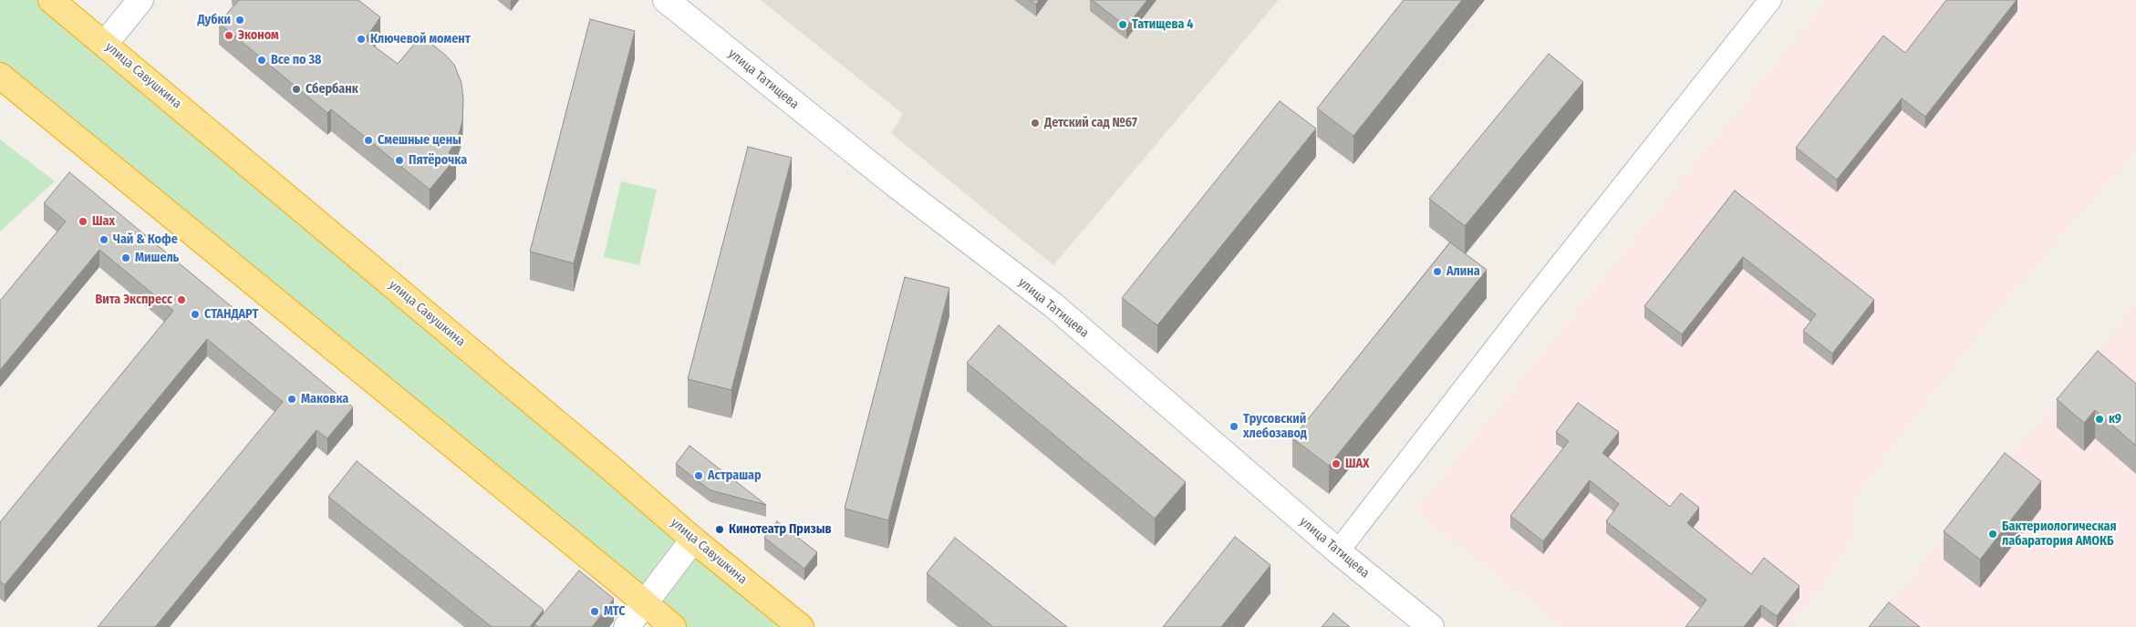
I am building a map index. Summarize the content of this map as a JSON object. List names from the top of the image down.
{
  "streets": {
    "highway": ["улица Савушкина"],
    "main road": ["улица Татищева"]
  },
  "places": [
    "Дубки",
    "Татищева 4",
    "Эконом",
    "Ключевой момент",
    "Все по 38",
    "Сбербанк",
    "Детский сад №67",
    "Смешные цены",
    "Пятёрочка",
    "Шах",
    "Чай & Кофе",
    "Мишель",
    "Алина",
    "Вита Экспресс",
    "СТАНДАРТ",
    "Маковка",
    "к9",
    "Трусовский хлебозавод",
    "ШАХ",
    "Астрашар",
    "Кинотеатр Призыв",
    "Бактериологическая лабаратория АМОКБ",
    "МТС"
  ]
}
